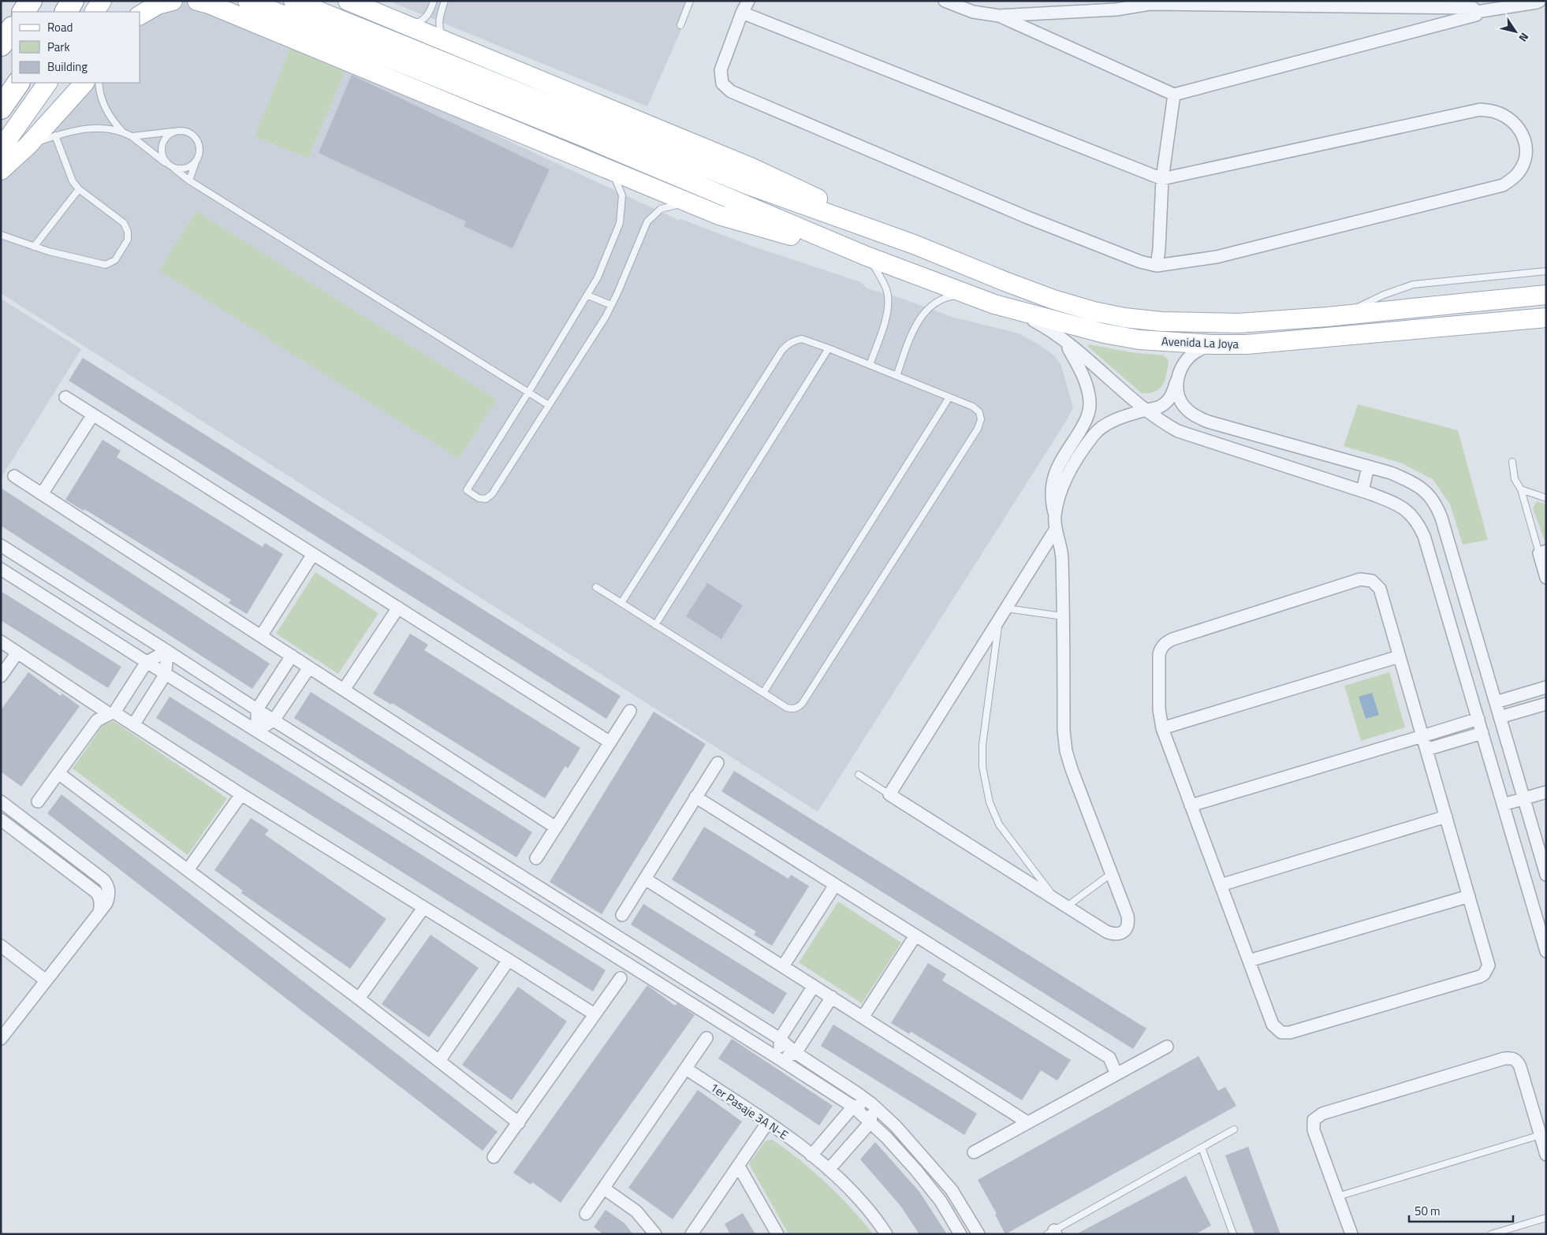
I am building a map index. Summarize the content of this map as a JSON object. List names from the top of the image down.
{
  "streets": {
    "main road": ["Avenida La Joya"],
    "street": ["1er Pasaje 3A N-E"]
  },
  "legend": ["Road", "Park", "Building"],
  "scale_bar": "50 m",
  "north": "bottom right"
}
